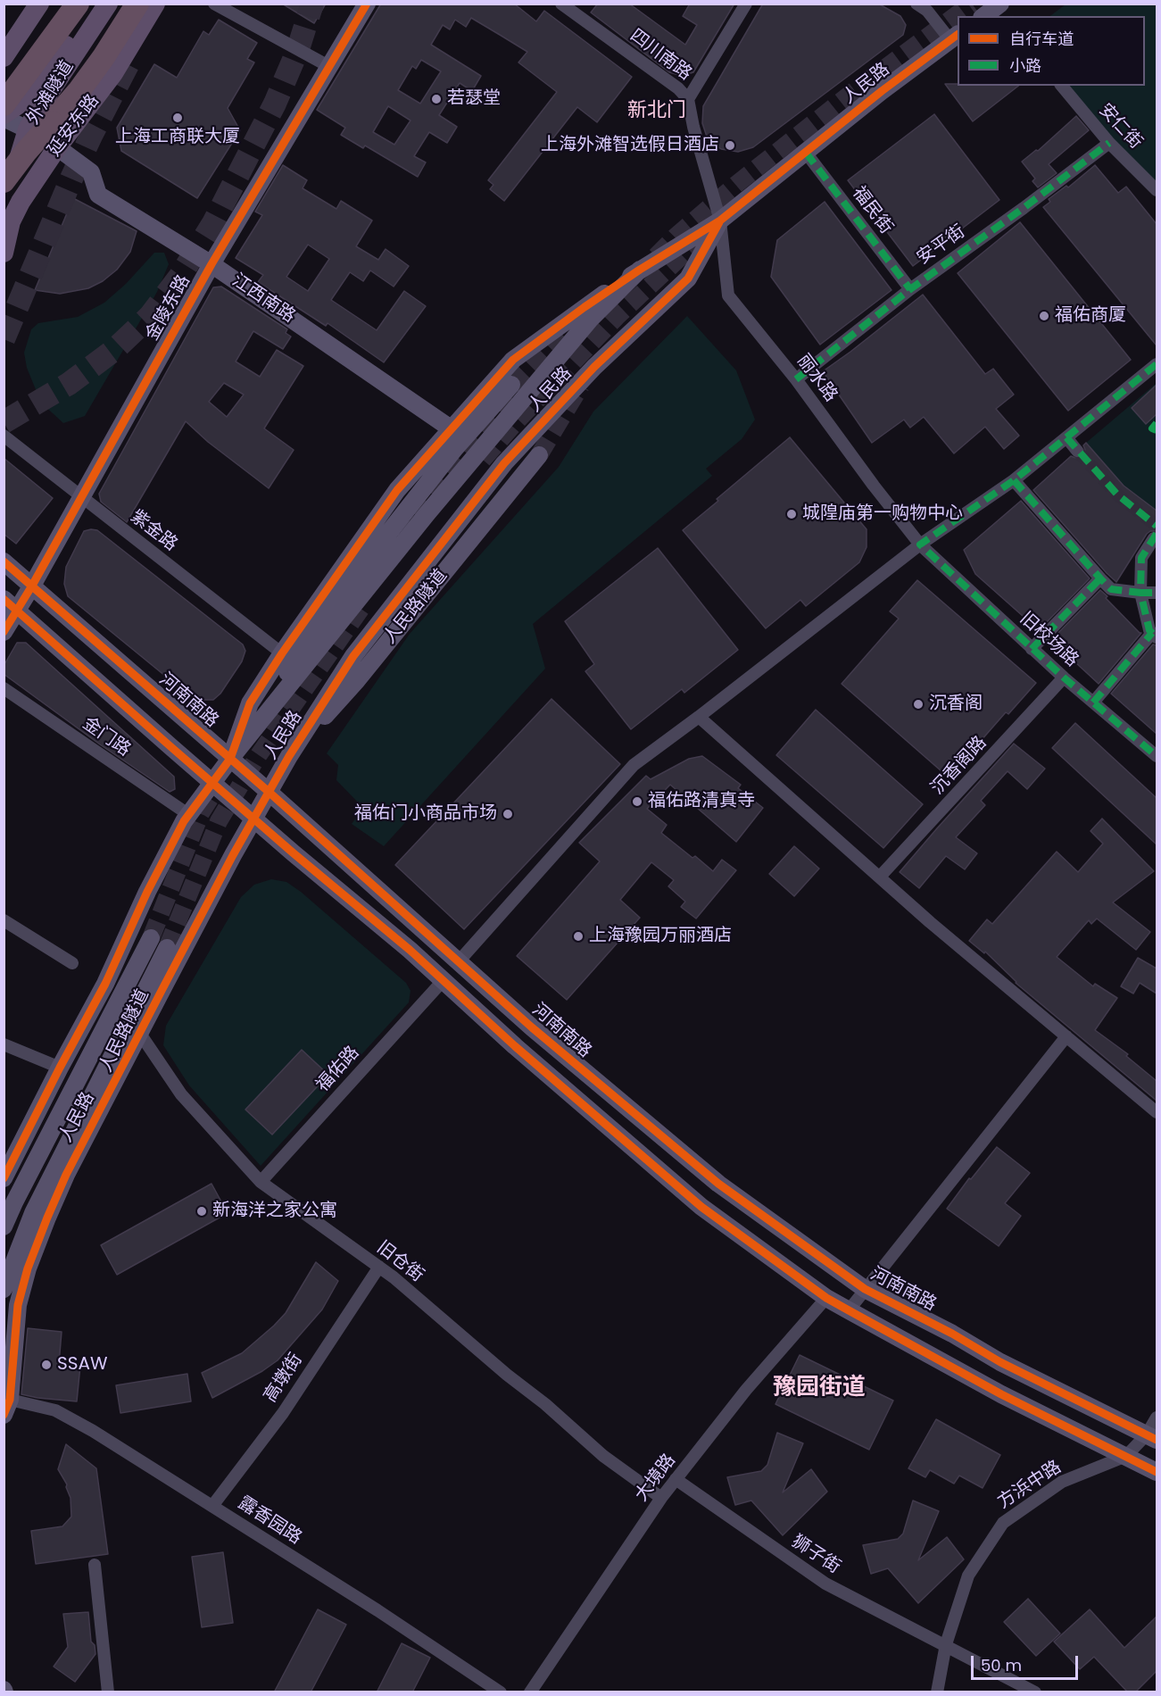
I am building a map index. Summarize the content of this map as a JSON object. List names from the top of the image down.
{
  "streets": {
    "main road": [
      "人民路",
      "外滩隧道",
      "延安东路",
      "江西南路",
      "金陵东路",
      "人民路隧道",
      "河南南路"
    ],
    "street": [
      "四川南路",
      "安仁街",
      "福民街",
      "安平街",
      "丽水路",
      "紫金路",
      "旧校场路",
      "金门路",
      "沉香阁路",
      "福佑路",
      "旧仓街",
      "高墩街",
      "大境路",
      "方浜中路",
      "露香园路",
      "狮子街"
    ]
  },
  "crossings": [
    ["四川南路", "人民路"],
    ["四川南路", "丽水路"],
    ["人民路", "福民街"],
    ["人民路", "江西南路"],
    ["人民路", "丽水路"],
    ["人民路", "紫金路"],
    ["人民路", "人民路隧道"],
    ["人民路", "河南南路"],
    ["人民路", "金门路"],
    ["人民路", "旧仓街"],
    ["人民路", "露香园路"],
    ["外滩隧道", "延安东路"],
    ["外滩隧道", "江西南路"],
    ["延安东路", "江西南路"],
    ["安仁街", "安平街"],
    ["福民街", "安平街"],
    ["安平街", "丽水路"],
    ["江西南路", "金陵东路"],
    ["金陵东路", "紫金路"],
    ["金陵东路", "河南南路"],
    ["丽水路", "旧校场路"],
    ["旧校场路", "沉香阁路"],
    ["福佑路", "旧仓街"],
    ["旧仓街", "高墩街"],
    ["旧仓街", "大境路"],
    ["高墩街", "露香园路"],
    ["大境路", "狮子街"],
    ["方浜中路", "狮子街"]
  ],
  "districts": ["新北门", "豫园街道"],
  "places": [
    "若瑟堂",
    "上海工商联大厦",
    "上海外滩智选假日酒店",
    "福佑商厦",
    "城隍庙第一购物中心",
    "沉香阁",
    "福佑路清真寺",
    "福佑门小商品市场",
    "上海豫园万丽酒店",
    "新海洋之家公寓",
    "SSAW"
  ],
  "legend": ["自行车道", "小路"],
  "scale_bar": "50 m"
}
